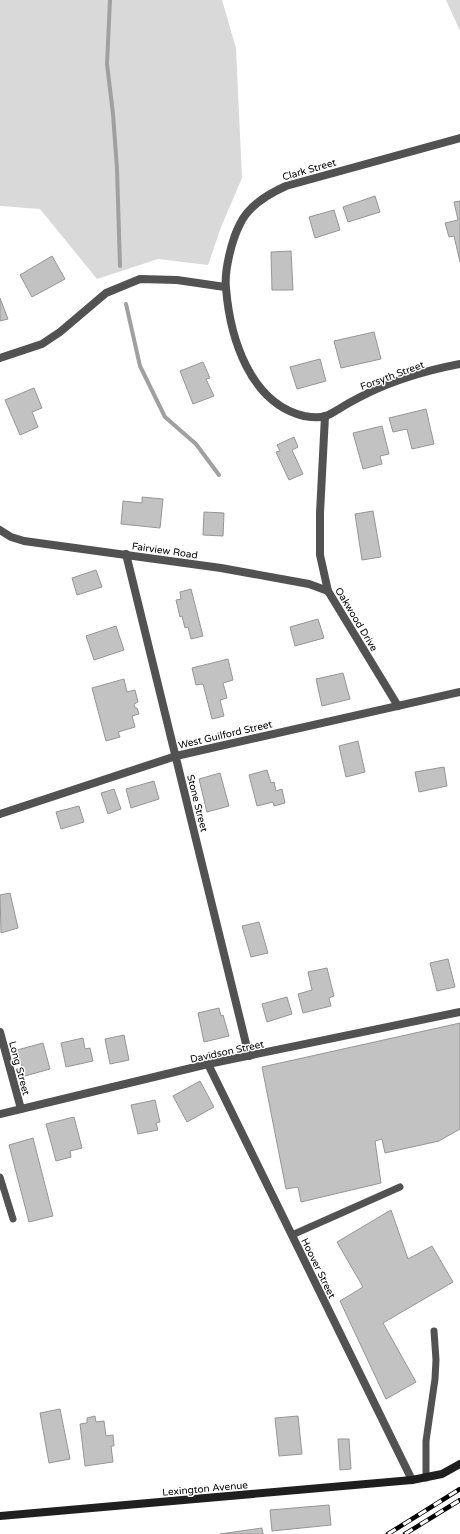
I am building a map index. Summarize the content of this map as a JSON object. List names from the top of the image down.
{
  "streets": {
    "main road": ["Lexington Avenue"],
    "street": [
      "Clark Street",
      "Forsyth Street",
      "Fairview Road",
      "Oakwood Drive",
      "West Guilford Street",
      "Stone Street",
      "Davidson Street",
      "Long Street",
      "Hoover Street"
    ]
  },
  "crossings": [
    ["Clark Street", "Forsyth Street"],
    ["Forsyth Street", "Oakwood Drive"],
    ["Fairview Road", "Oakwood Drive"],
    ["Fairview Road", "Stone Street"],
    ["Oakwood Drive", "West Guilford Street"],
    ["West Guilford Street", "Stone Street"],
    ["Stone Street", "Davidson Street"],
    ["Davidson Street", "Long Street"],
    ["Davidson Street", "Hoover Street"],
    ["Hoover Street", "Lexington Avenue"]
  ]
}
